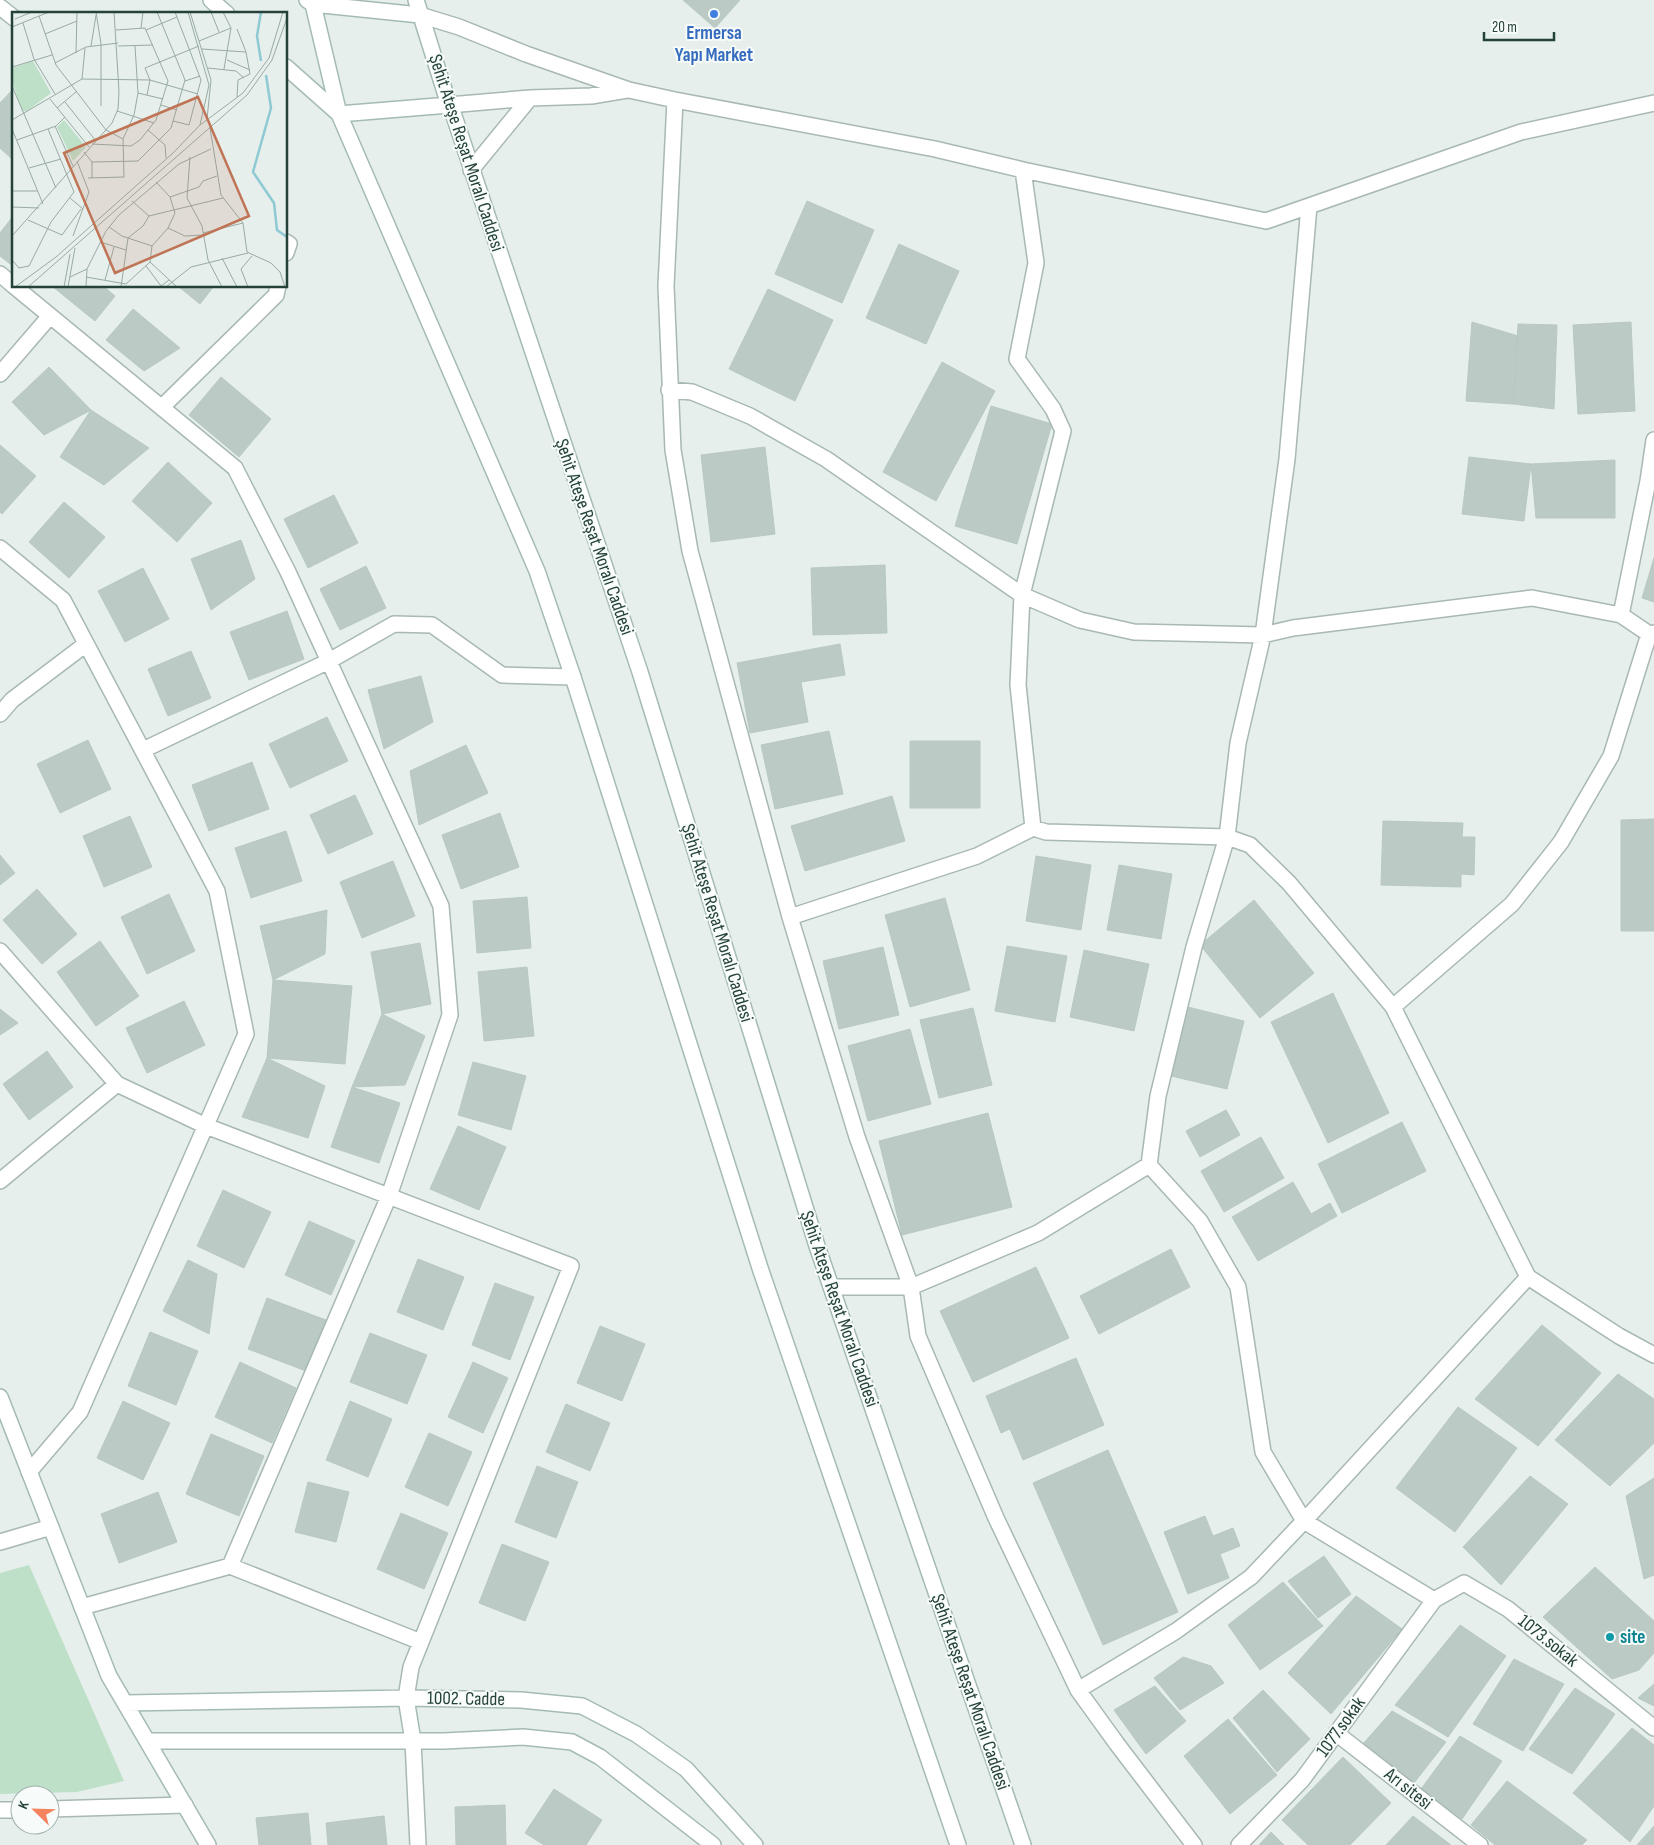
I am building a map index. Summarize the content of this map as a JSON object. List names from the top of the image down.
{
  "streets": {
    "street": [
      "Şehit Ateşe Reşat Moralı Caddesi",
      "1073.sokak",
      "1002. Cadde",
      "1077.sokak",
      "Arı sitesi"
    ]
  },
  "crossings": [
    ["1073.sokak", "1077.sokak"],
    ["1077.sokak", "Arı sitesi"]
  ],
  "places": ["Ermersa Yapı Market", "site"],
  "scale_bar": "20 m",
  "north": "top left"
}
